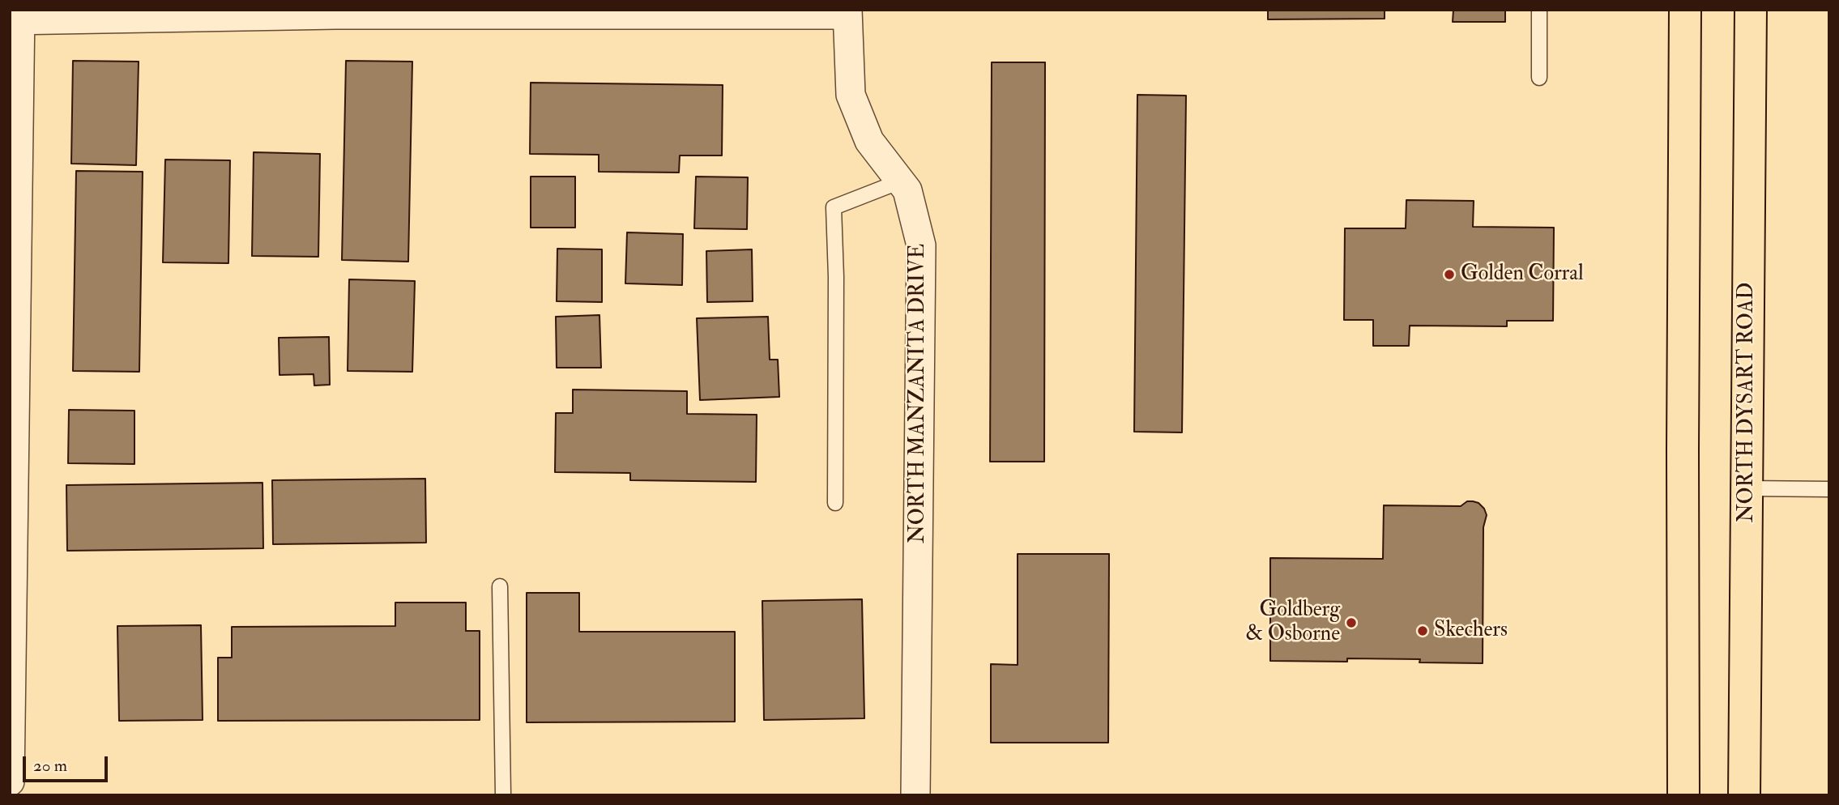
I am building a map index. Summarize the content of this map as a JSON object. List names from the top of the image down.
{
  "streets": {
    "main road": ["NORTH DYSART ROAD"],
    "street": ["NORTH MANZANITA DRIVE"]
  },
  "places": ["Golden Corral", "Goldberg & Osborne", "Skechers"],
  "scale_bar": "20 m"
}
